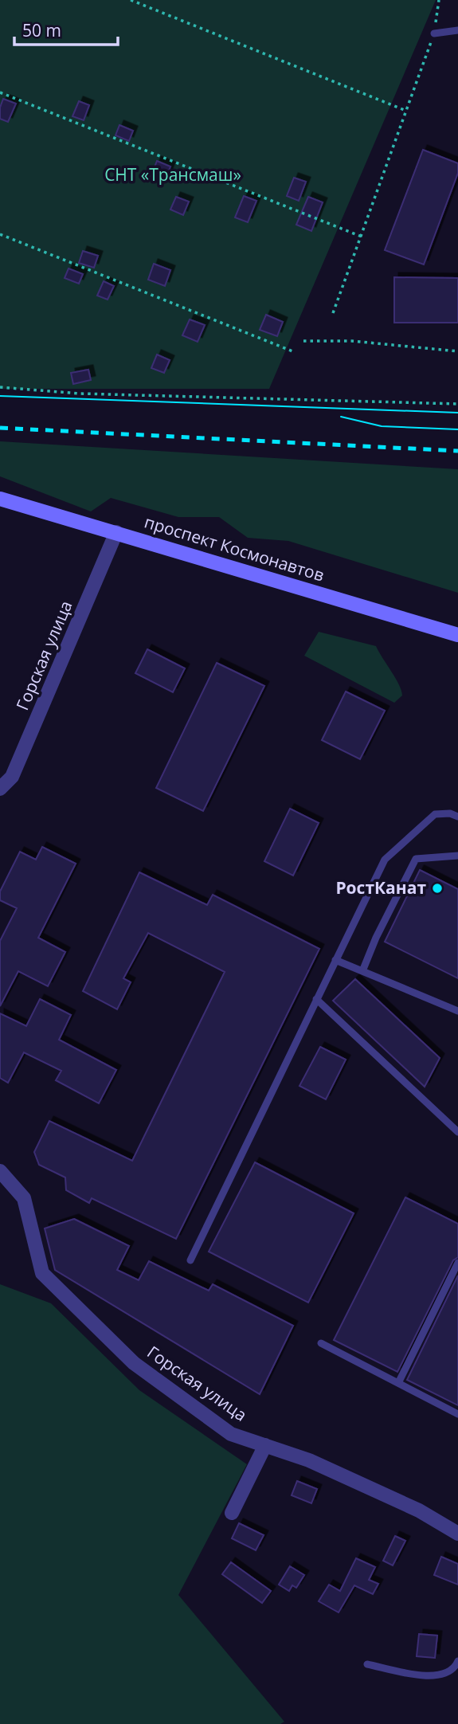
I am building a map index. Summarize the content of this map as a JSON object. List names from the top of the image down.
{
  "streets": {
    "main road": ["проспект Космонавтов"],
    "street": ["Горская улица"]
  },
  "crossings": [
    ["проспект Космонавтов", "Горская улица"]
  ],
  "parks": ["СНТ «Трансмаш»"],
  "places": ["РостКанат"],
  "scale_bar": "50 m"
}
